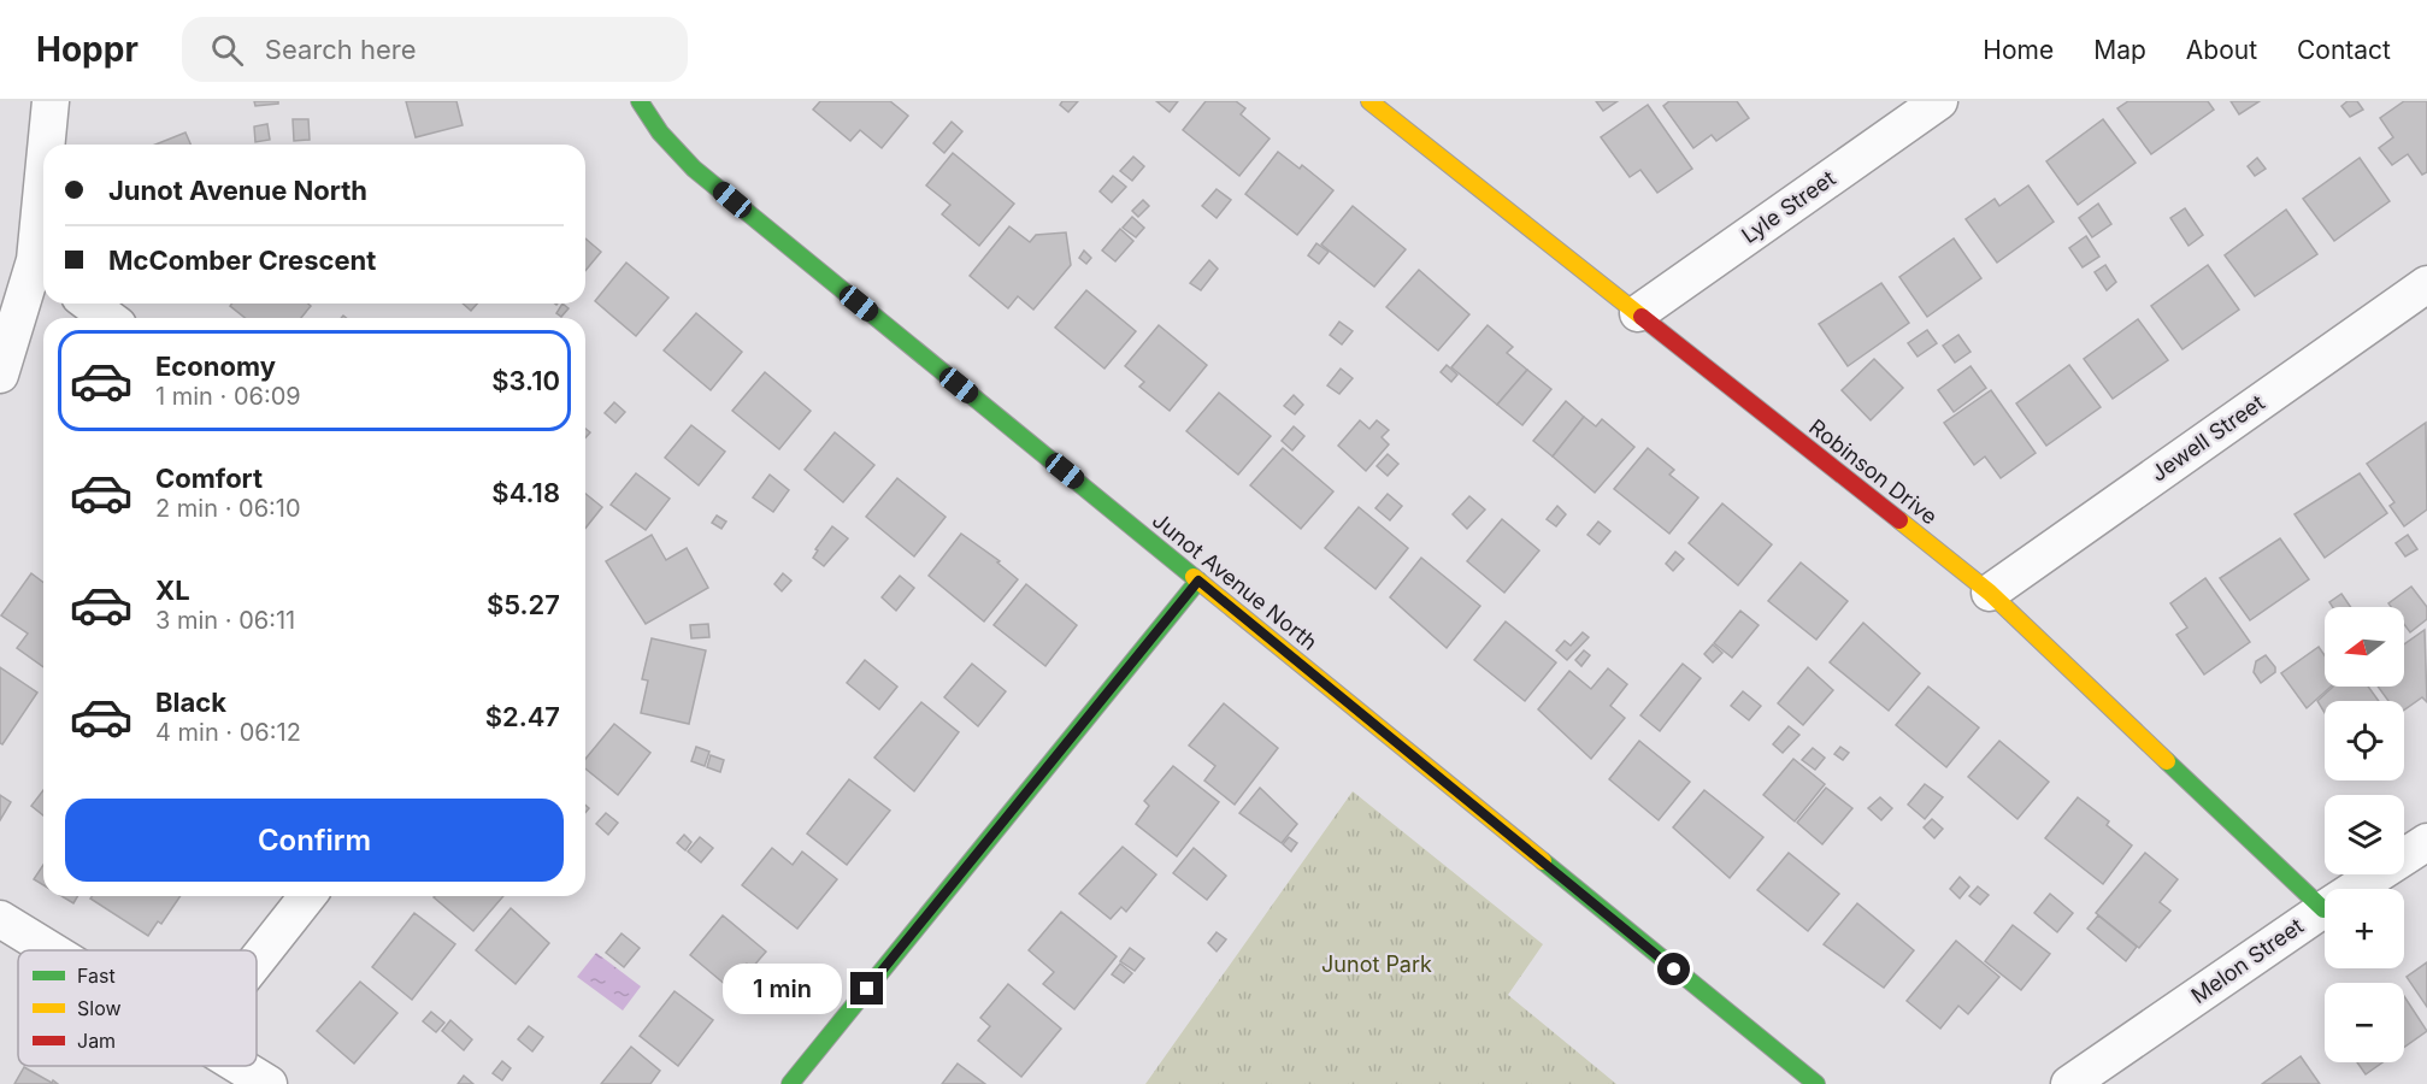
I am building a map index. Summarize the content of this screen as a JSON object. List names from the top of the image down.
{
  "streets": {
    "street": [
      "Lyle Street",
      "Jewell Street",
      "Robinson Drive",
      "Junot Avenue North",
      "Melon Street"
    ]
  },
  "crossings": [
    ["Lyle Street", "Robinson Drive"],
    ["Jewell Street", "Robinson Drive"],
    ["Robinson Drive", "Melon Street"]
  ],
  "parks": ["Junot Park"],
  "legend": ["Fast", "Slow", "Jam"],
  "north": "left",
  "page": {
    "header": "Hoppr",
    "search": "Search here",
    "nav": [
      "Home",
      "Map",
      "About",
      "Contact"
    ],
    "banner": ["Junot Avenue North", "McComber Crescent"],
    "list": [
      {
        "name": "Economy",
        "note": "1 min · 06:09",
        "value": "$3.10"
      },
      {
        "name": "Comfort",
        "note": "2 min · 06:10",
        "value": "$4.18"
      },
      {
        "name": "XL",
        "note": "3 min · 06:11",
        "value": "$5.27"
      },
      {
        "name": "Black",
        "note": "4 min · 06:12",
        "value": "$2.47"
      }
    ],
    "map_buttons": ["+", "−"],
    "buttons": "Confirm",
    "bubble": "1 min"
  }
}
